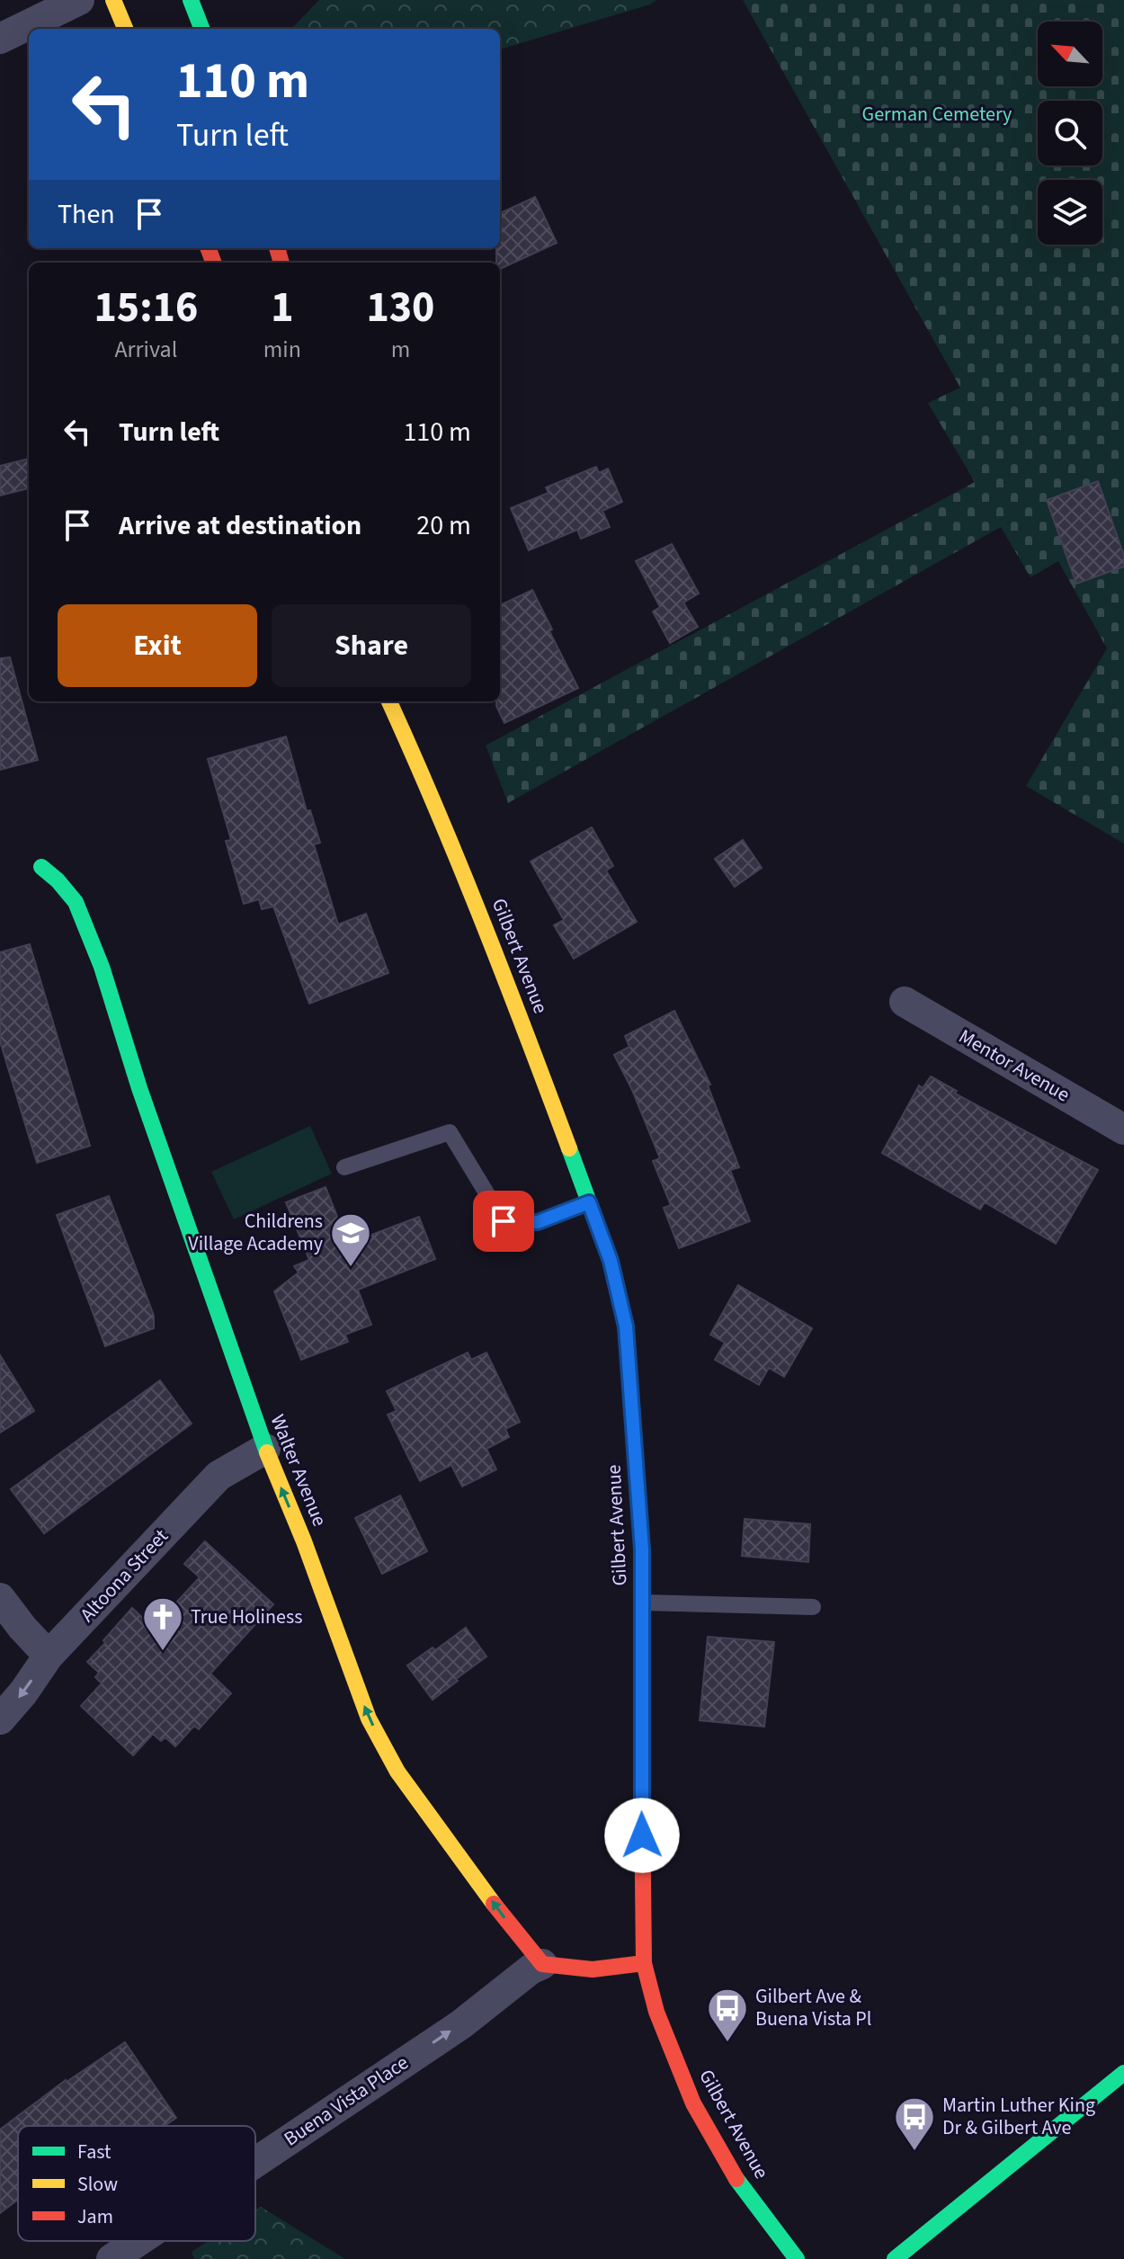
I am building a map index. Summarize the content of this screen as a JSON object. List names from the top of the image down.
{
  "streets": {
    "main road": ["Gilbert Avenue", "Walter Avenue"],
    "street": ["Mentor Avenue", "Altoona Street", "Buena Vista Place"]
  },
  "crossings": [
    ["Walter Avenue", "Altoona Street"],
    ["Walter Avenue", "Buena Vista Place"]
  ],
  "one_way": ["Walter Avenue", "Buena Vista Place"],
  "parks": ["German Cemetery"],
  "places": {
    "school or university": ["Childrens Village Academy"],
    "church": ["True Holiness"],
    "bus stop": ["Gilbert Ave & Buena Vista Pl", "Martin Luther King Dr & Gilbert Ave"]
  },
  "legend": ["Fast", "Slow", "Jam"],
  "north": "top left",
  "page": {
    "turn": ["110 m", "Turn left"],
    "then": "Then",
    "eta": [
      "15:16",
      "Arrival",
      "1",
      "min",
      "130",
      "m"
    ],
    "list": [
      {
        "name": "Turn left",
        "value": "110 m"
      },
      {
        "name": "Arrive at destination",
        "value": "20 m"
      }
    ],
    "buttons": ["Exit", "Share"]
  }
}
